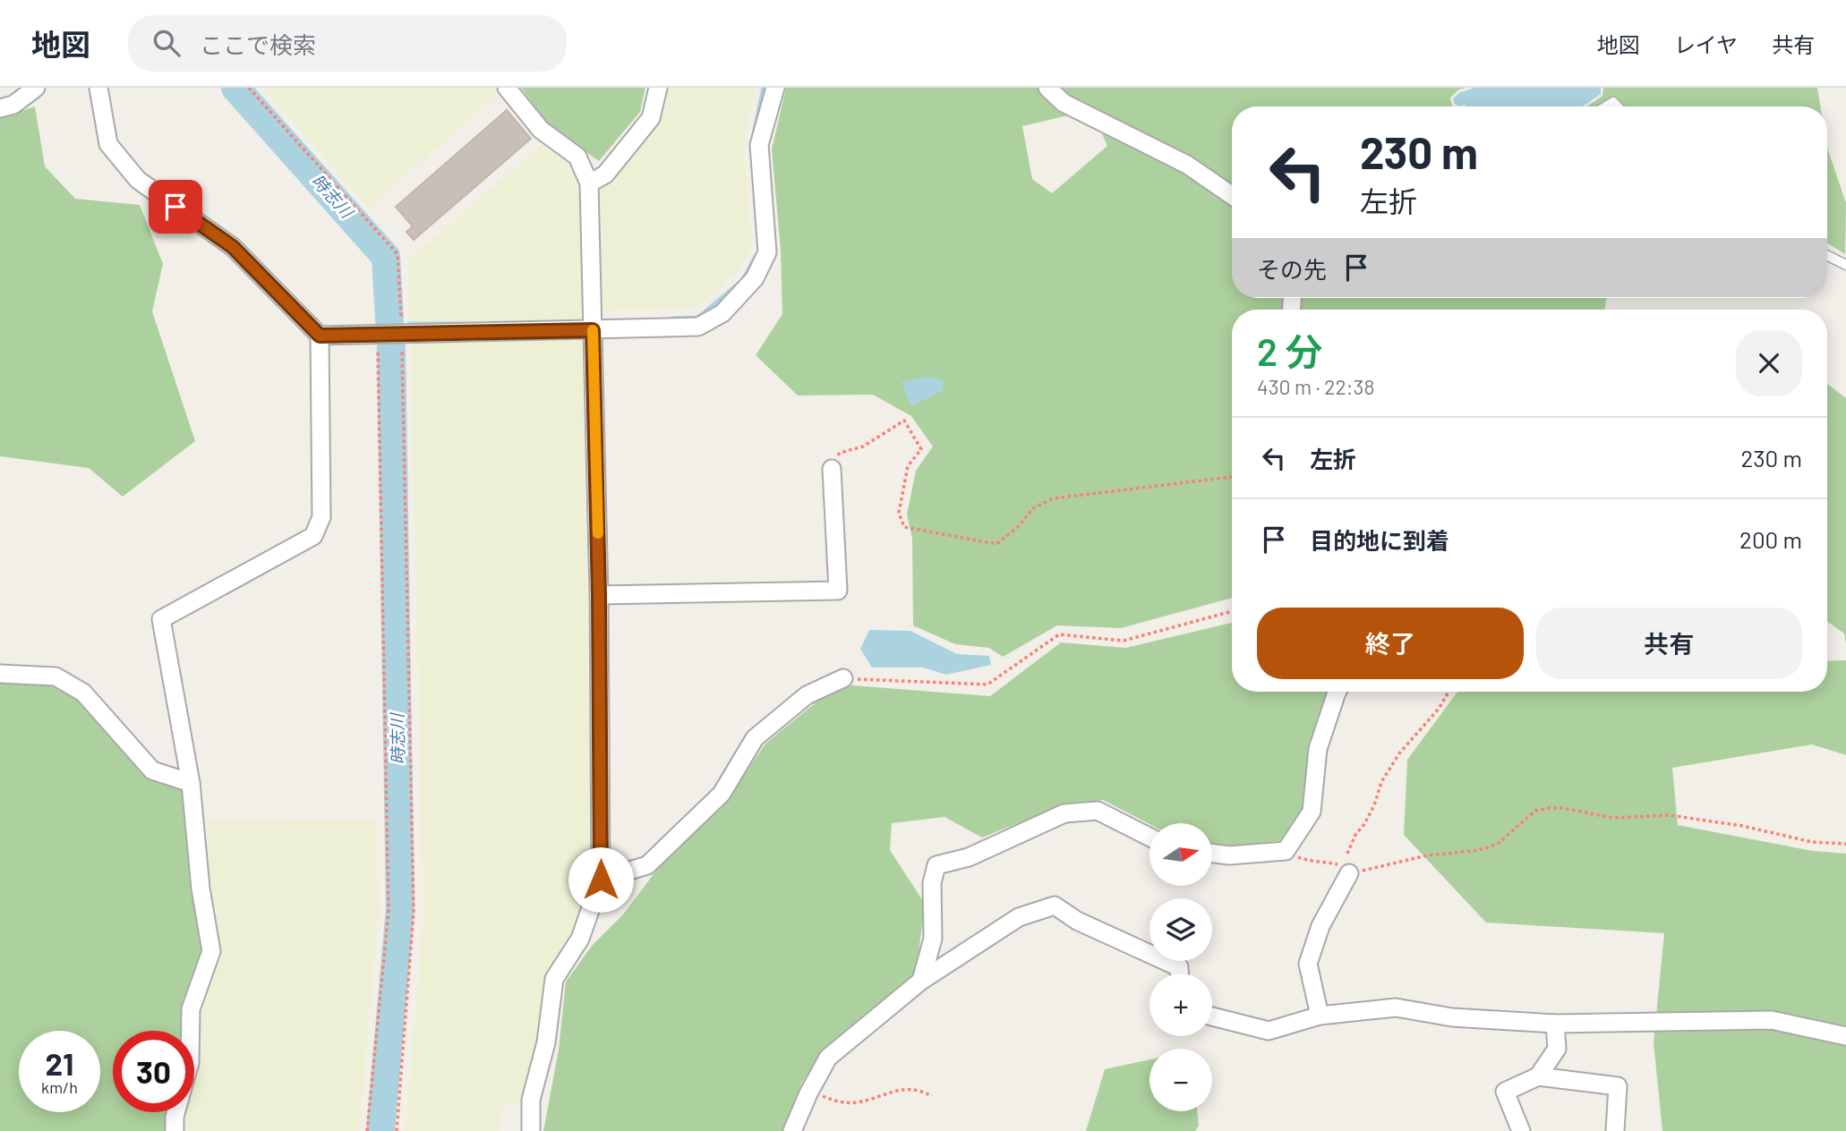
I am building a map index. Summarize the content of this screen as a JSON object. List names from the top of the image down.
{
  "water": ["時志川"],
  "north": "right",
  "page": {
    "header": "地図",
    "search": "ここで検索",
    "nav": ["地図", "レイヤ", "共有"],
    "turn": ["230 m", "左折"],
    "then": "その先",
    "heading": ["2 分", "430 m · 22:38"],
    "list": [
      {
        "name": "左折",
        "value": "230 m"
      },
      {
        "name": "目的地に到着",
        "value": "200 m"
      }
    ],
    "buttons": ["終了", "共有"],
    "map_buttons": ["+", "−"],
    "speed": "21 km/h",
    "limit": "30"
  }
}
